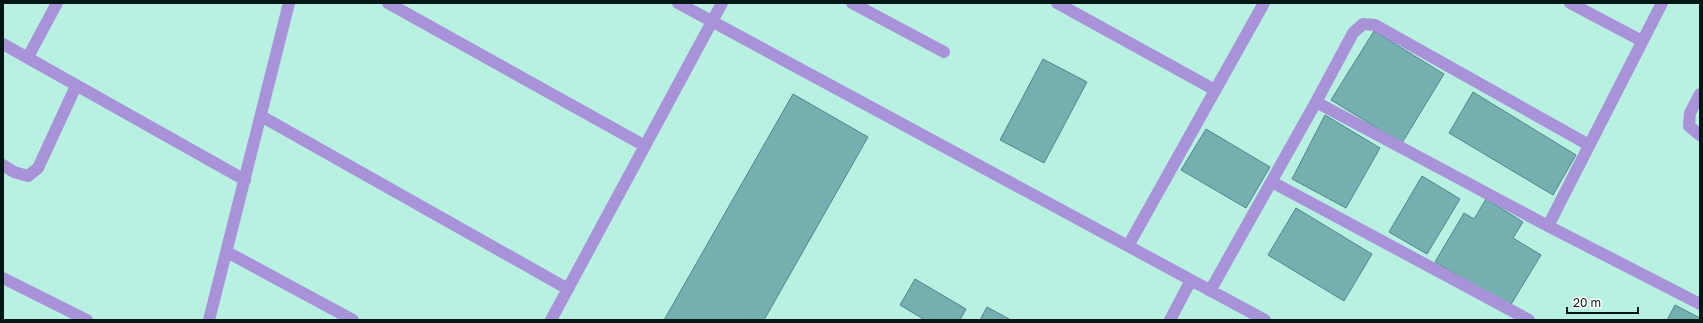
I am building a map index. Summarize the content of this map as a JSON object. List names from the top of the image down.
{
  "scale_bar": "20 m"
}
